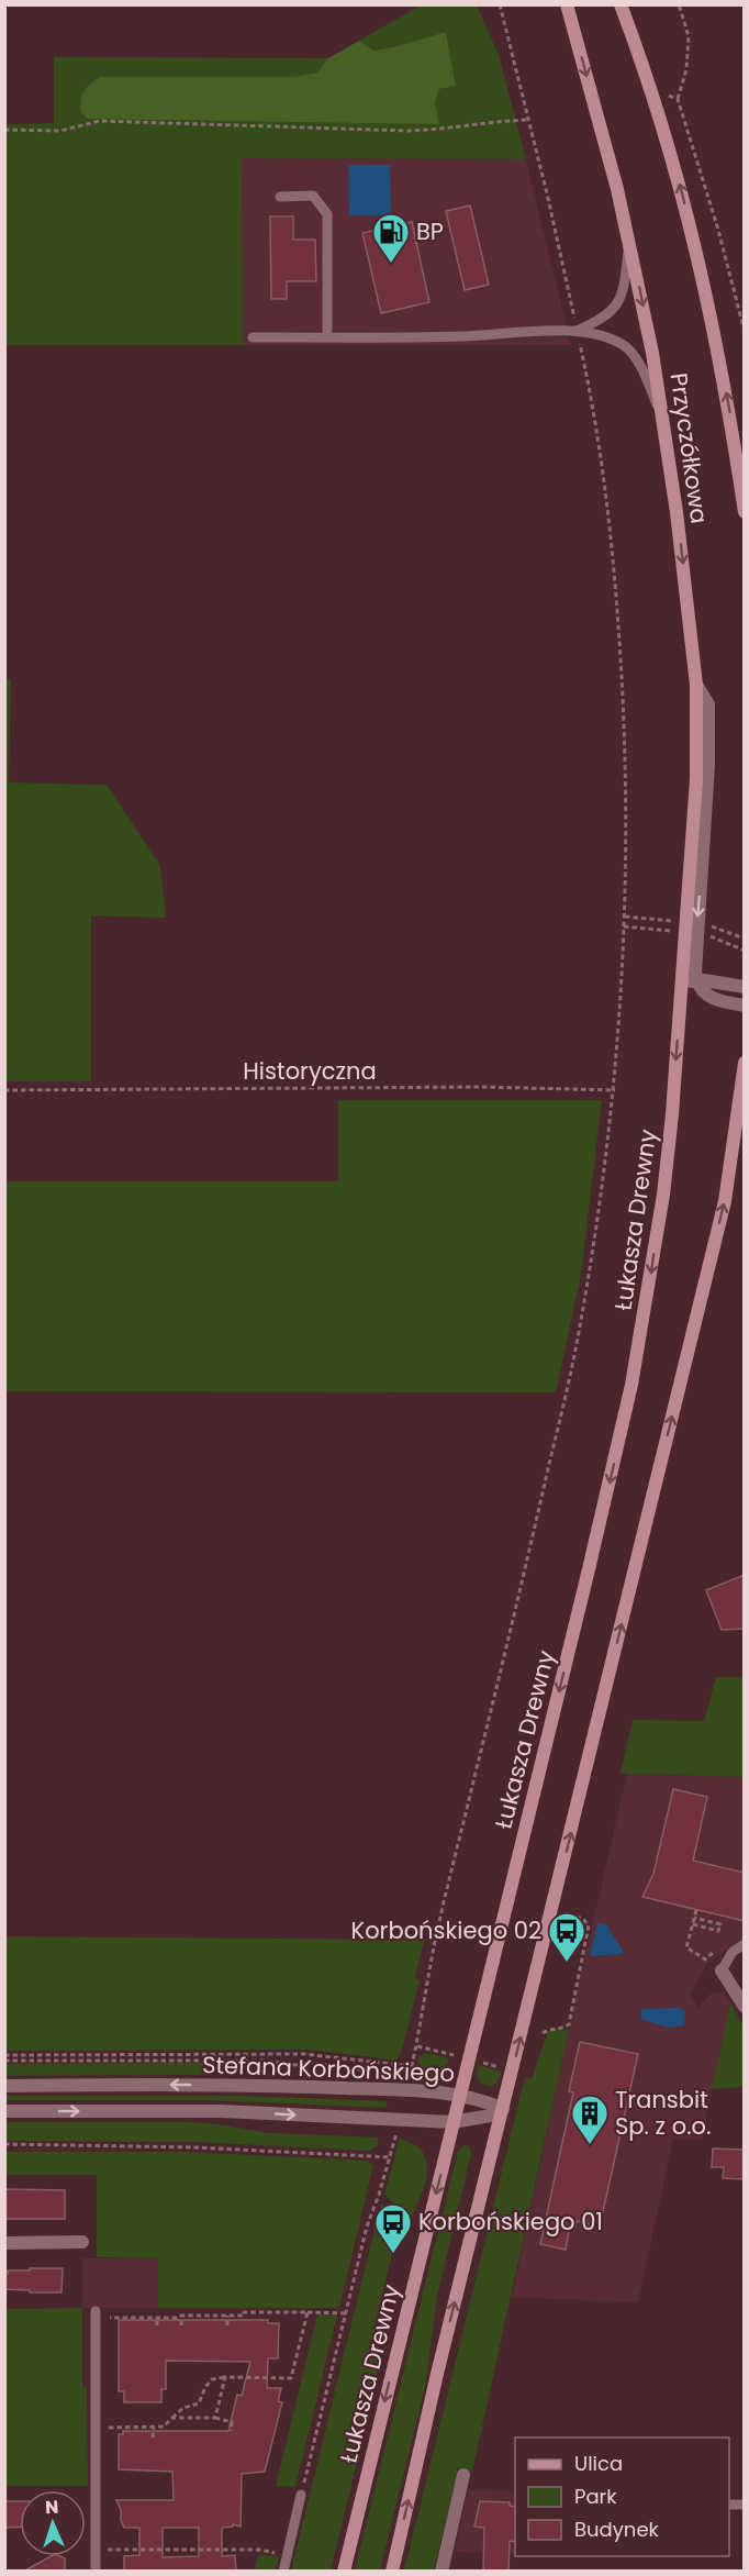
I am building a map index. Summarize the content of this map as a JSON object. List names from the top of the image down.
{
  "streets": {
    "main road": ["Przyczółkowa", "Łukasza Drewny"],
    "street": ["Stefana Korbońskiego"],
    "path": ["Historyczna"]
  },
  "crossings": [
    ["Przyczółkowa", "Łukasza Drewny"],
    ["Łukasza Drewny", "Stefana Korbońskiego"]
  ],
  "places": {
    "fuel station": ["BP"],
    "bus stop": ["Korbońskiego 02", "Korbońskiego 01"],
    "building": ["Transbit Sp. z o.o."]
  },
  "legend": ["Ulica", "Park", "Budynek"],
  "north": "top"
}
